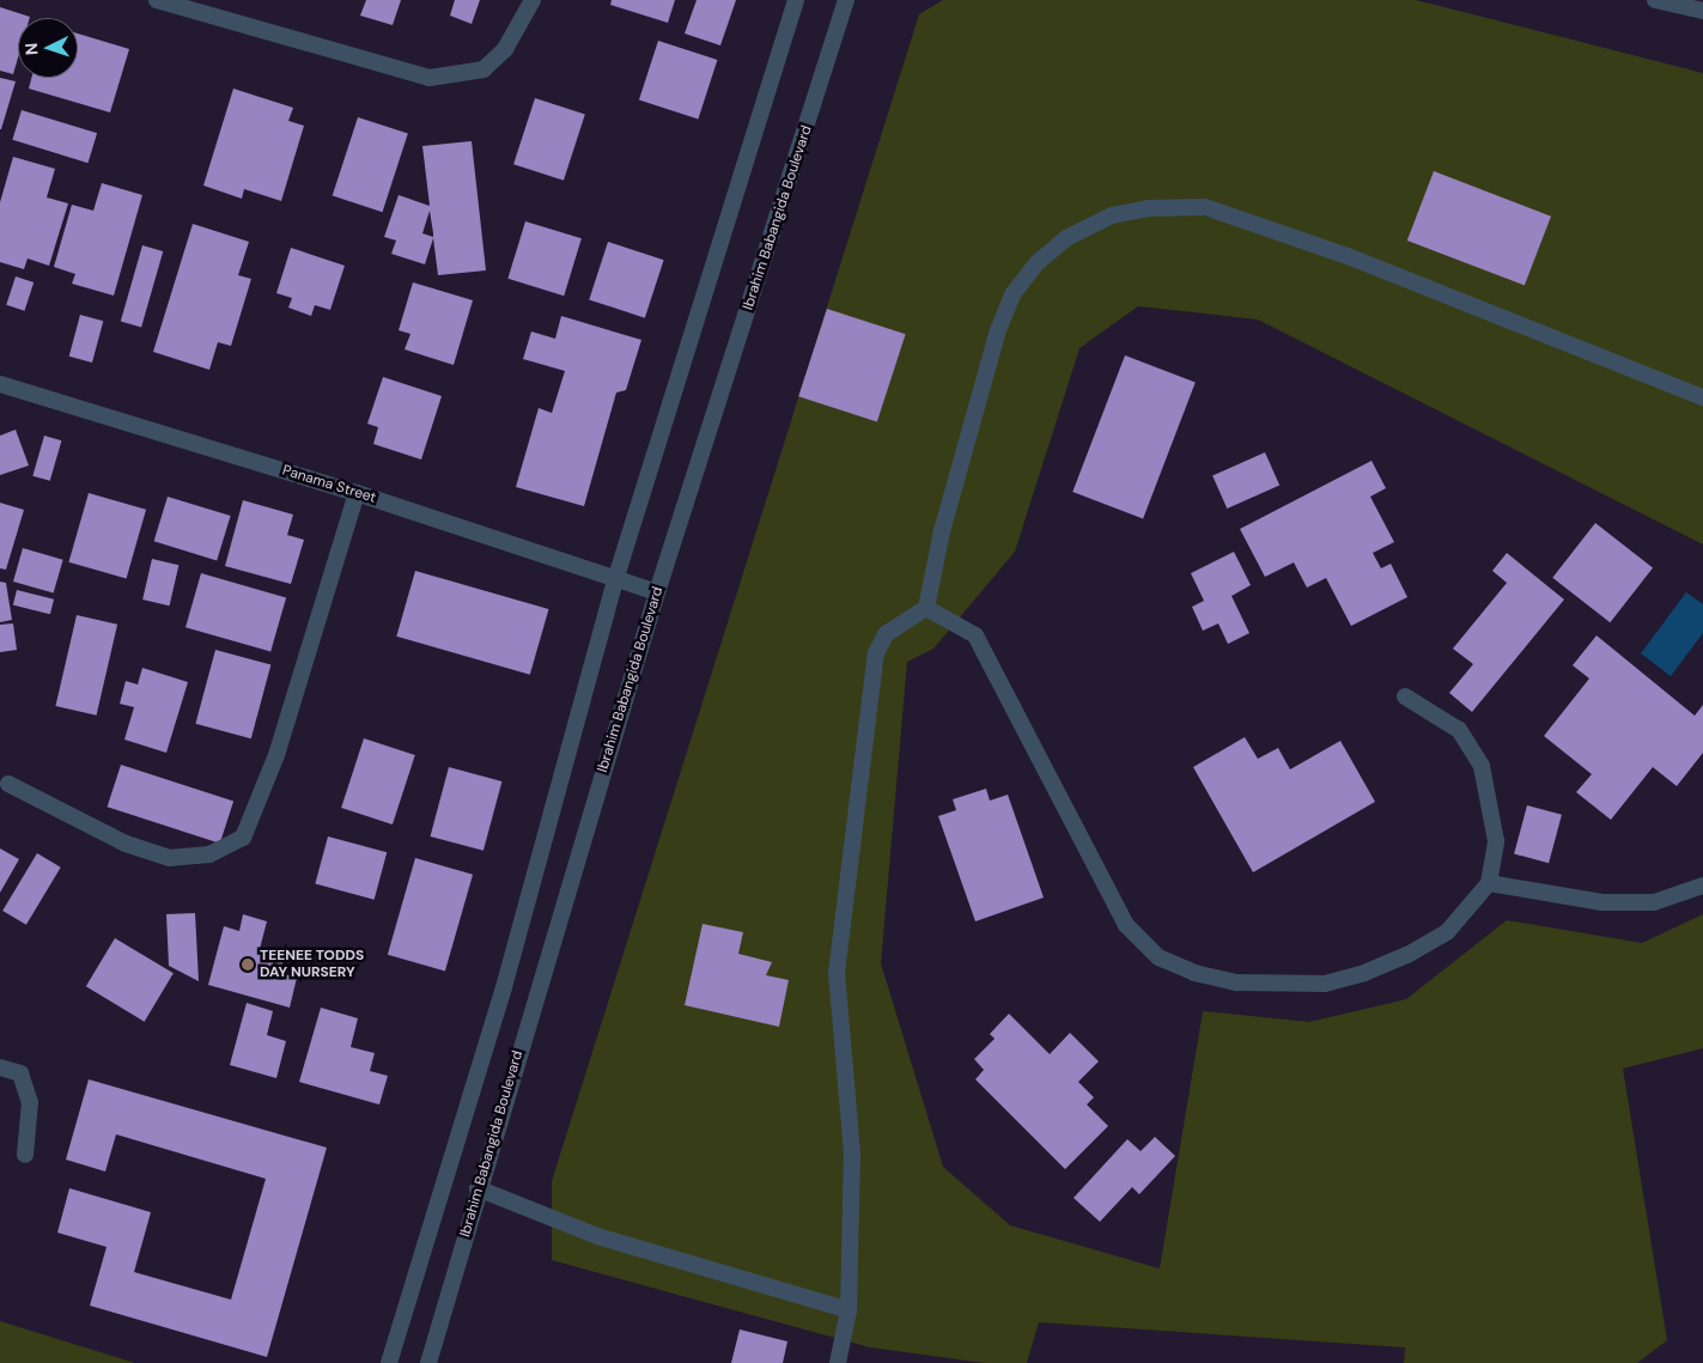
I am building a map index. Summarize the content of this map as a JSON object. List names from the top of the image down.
{
  "streets": {
    "street": ["Ibrahim Babangida Boulevard", "Panama Street"]
  },
  "crossings": [
    ["Ibrahim Babangida Boulevard", "Panama Street"]
  ],
  "places": ["TEENEE TODDS DAY NURSERY"],
  "north": "left"
}
